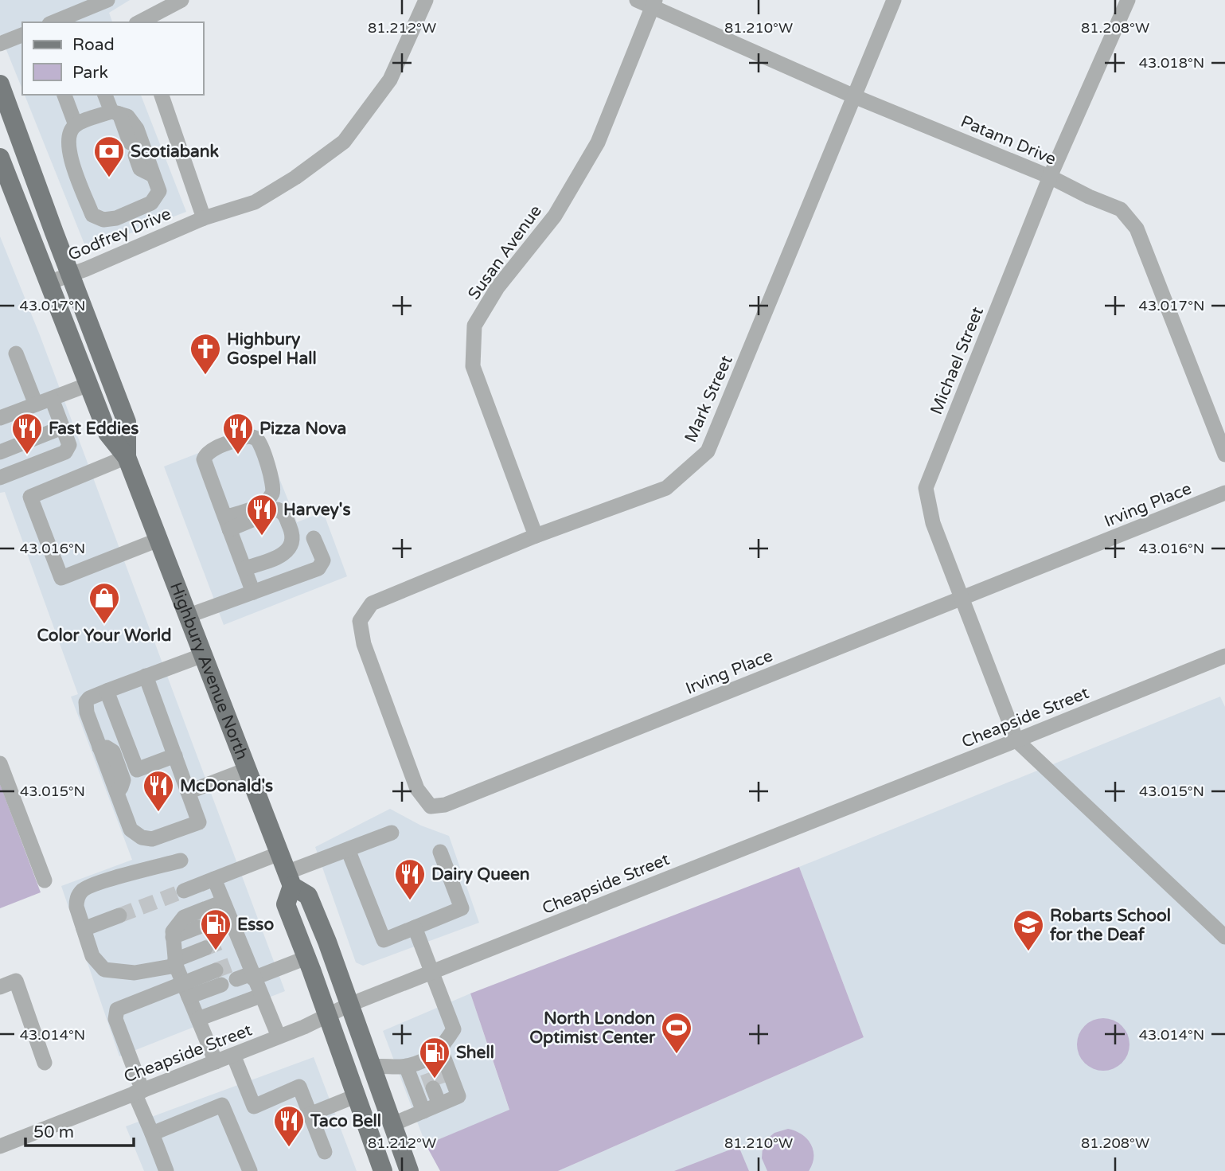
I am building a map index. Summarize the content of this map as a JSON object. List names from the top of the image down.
{
  "streets": {
    "main road": ["Highbury Avenue North"],
    "street": [
      "Patann Drive",
      "Godfrey Drive",
      "Susan Avenue",
      "Michael Street",
      "Mark Street",
      "Irving Place",
      "Cheapside Street"
    ]
  },
  "crossings": [
    ["Patann Drive", "Susan Avenue"],
    ["Patann Drive", "Michael Street"],
    ["Patann Drive", "Mark Street"],
    ["Godfrey Drive", "Highbury Avenue North"],
    ["Susan Avenue", "Mark Street"],
    ["Michael Street", "Irving Place"],
    ["Michael Street", "Cheapside Street"],
    ["Mark Street", "Irving Place"],
    ["Highbury Avenue North", "Cheapside Street"]
  ],
  "places": {
    "bank": ["Scotiabank"],
    "church": ["Highbury Gospel Hall"],
    "restaurant": [
      "Fast Eddies",
      "Pizza Nova",
      "Harvey's",
      "McDonald's",
      "Dairy Queen",
      "Taco Bell"
    ],
    "shop": ["Color Your World"],
    "fuel station": ["Esso", "Shell"],
    "school or university": ["Robarts School for the Deaf"],
    "sports": ["North London Optimist Center"]
  },
  "legend": ["Road", "Park"],
  "scale_bar": "50 m",
  "coordinates": [
    "81.212°W",
    "81.210°W",
    "81.208°W",
    "43.018°N",
    "43.017°N",
    "43.016°N",
    "43.015°N",
    "43.014°N"
  ]
}
